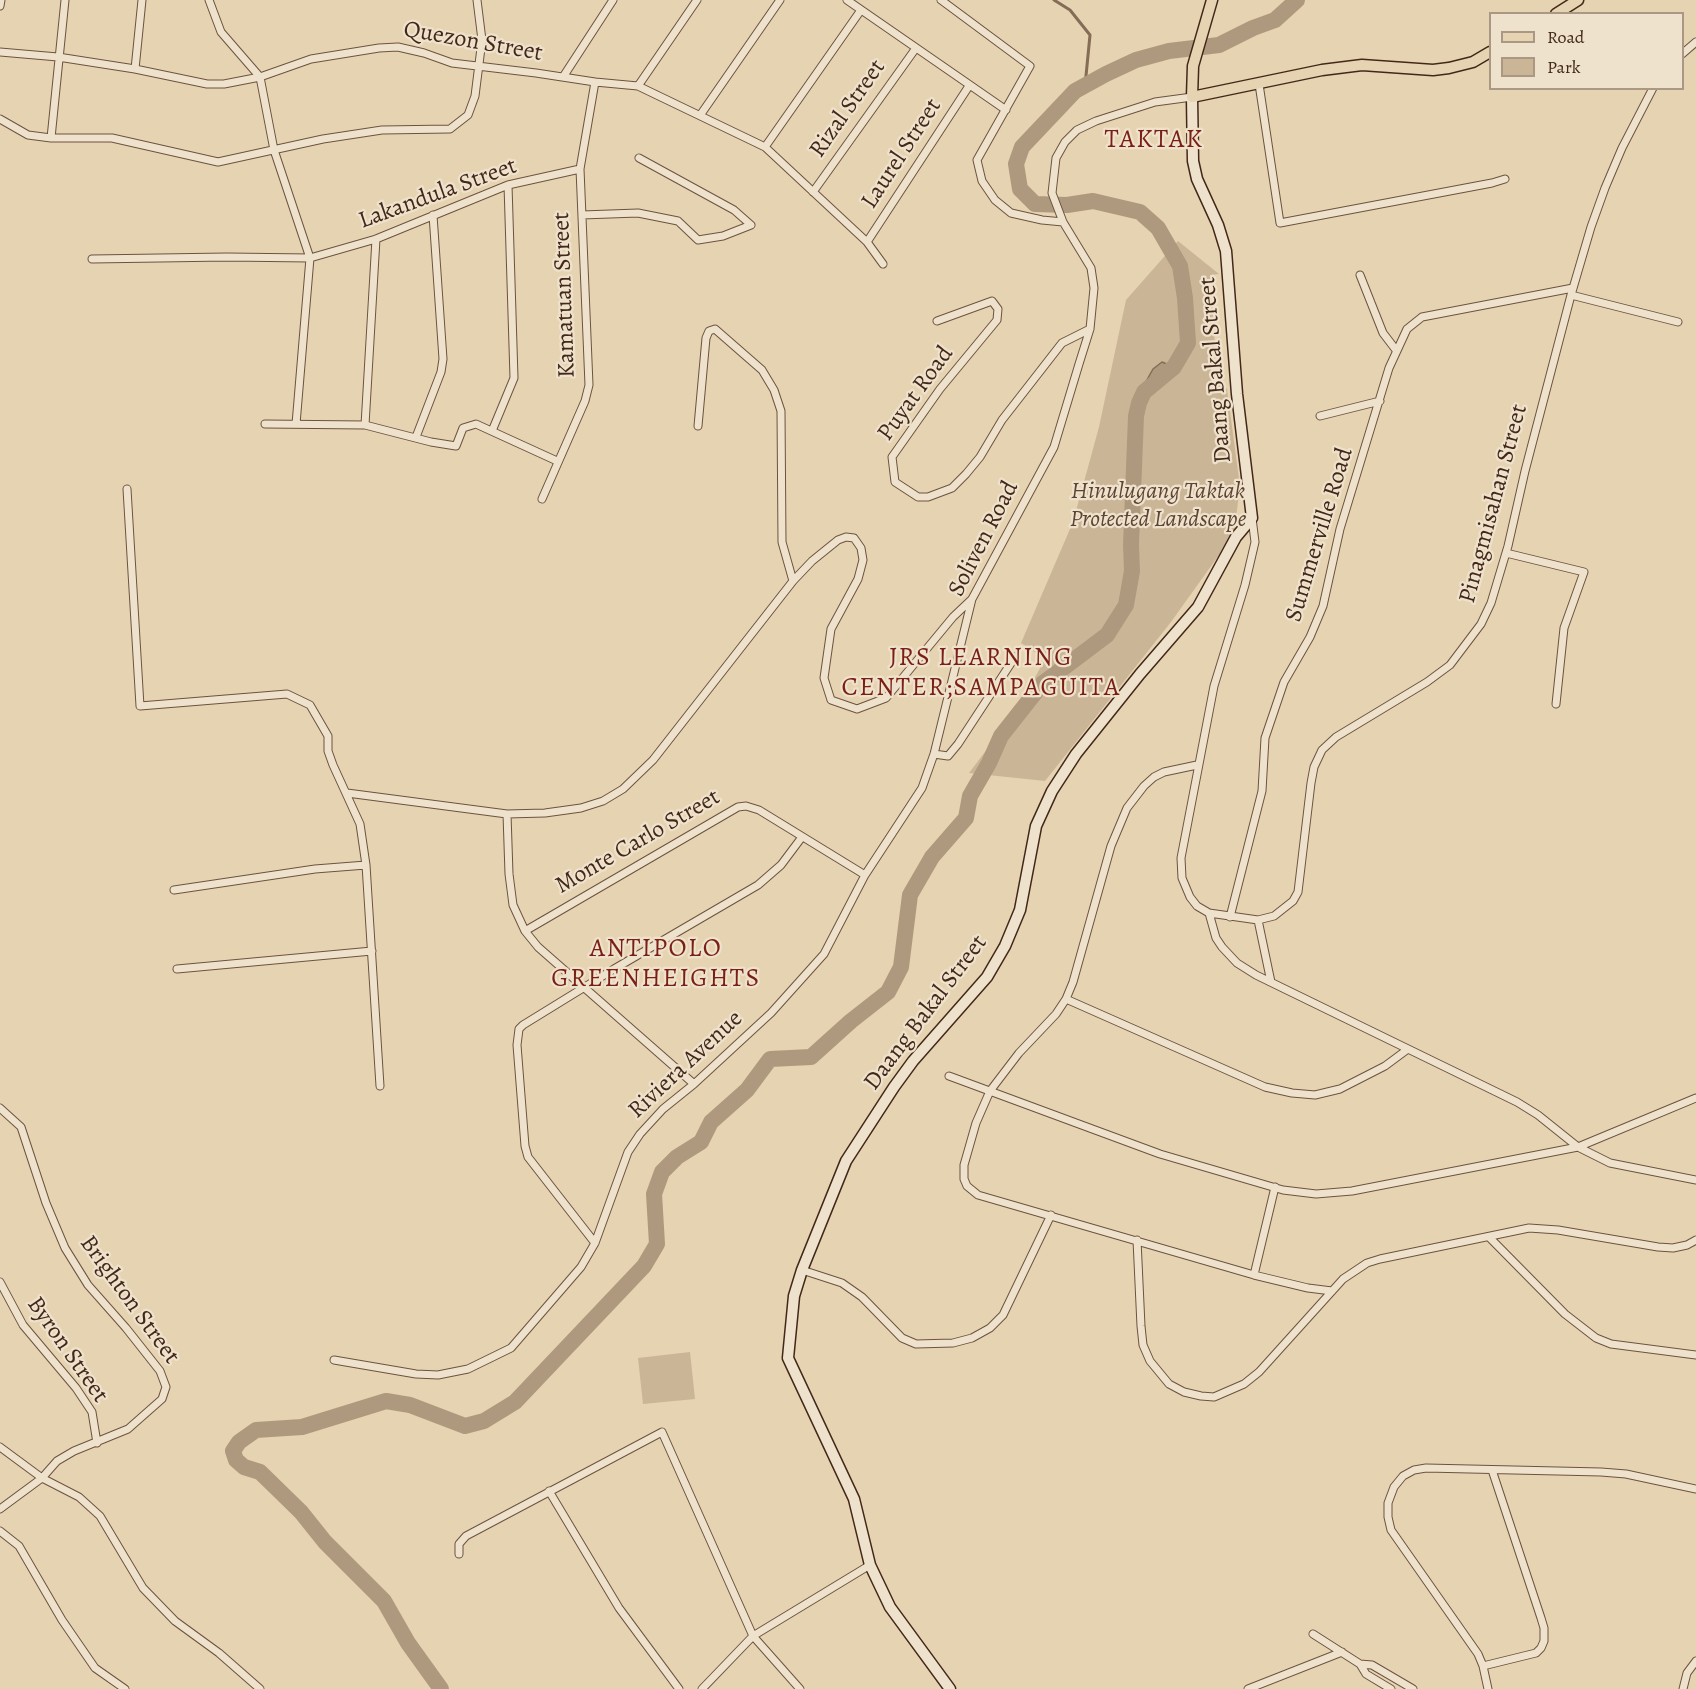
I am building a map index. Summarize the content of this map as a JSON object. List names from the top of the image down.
{
  "streets": {
    "street": [
      "Quezon Street",
      "Rizal Street",
      "Laurel Street",
      "Lakandula Street",
      "Kamatuan Street",
      "Daang Bakal Street",
      "Puyat Road",
      "Pinagmisahan Street",
      "Summerville Road",
      "Soliven Road",
      "Monte Carlo Street",
      "Riviera Avenue",
      "Brighton Street",
      "Byron Street"
    ]
  },
  "crossings": [
    ["Quezon Street", "Rizal Street"],
    ["Quezon Street", "Laurel Street"],
    ["Quezon Street", "Kamatuan Street"],
    ["Lakandula Street", "Kamatuan Street"],
    ["Daang Bakal Street", "Soliven Road"],
    ["Puyat Road", "Soliven Road"],
    ["Pinagmisahan Street", "Summerville Road"],
    ["Soliven Road", "Monte Carlo Street"],
    ["Soliven Road", "Riviera Avenue"],
    ["Monte Carlo Street", "Riviera Avenue"],
    ["Brighton Street", "Byron Street"]
  ],
  "districts": ["TAKTAK", "JRS LEARNING CENTER;SAMPAGUITA", "ANTIPOLO GREENHEIGHTS"],
  "parks": ["Hinulugang Taktak Protected Landscape"],
  "legend": ["Road", "Park"]
}
